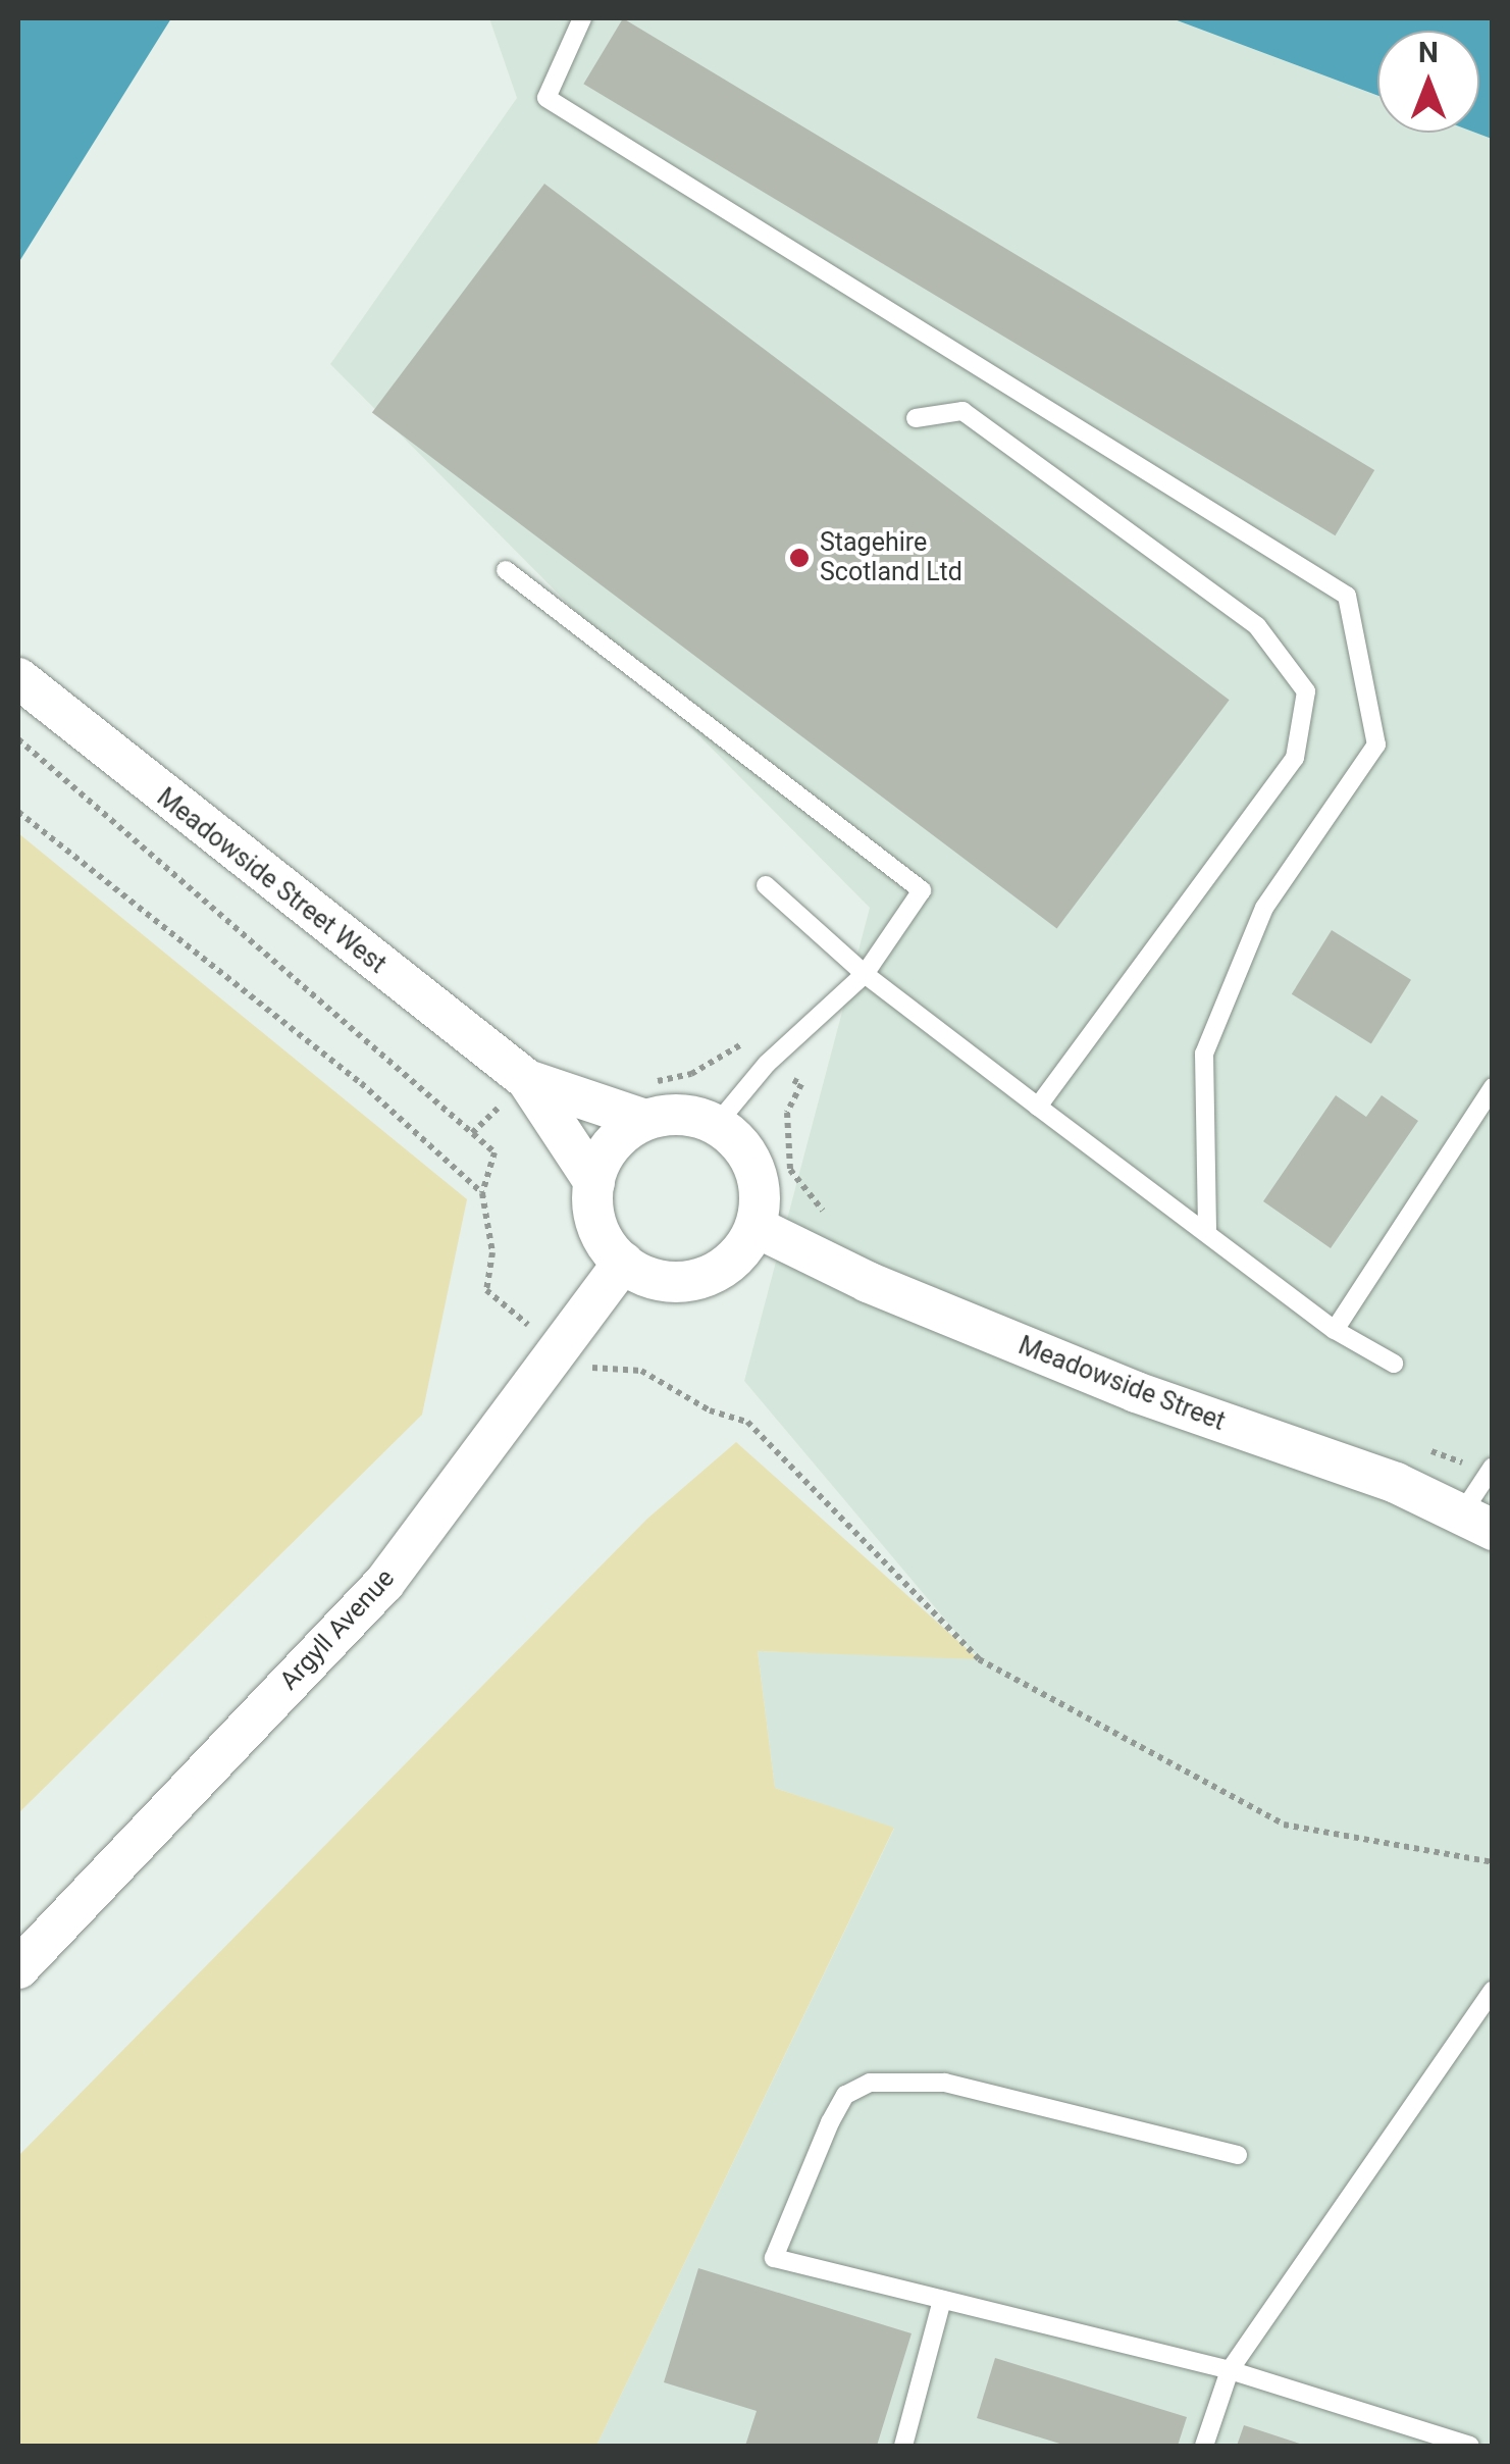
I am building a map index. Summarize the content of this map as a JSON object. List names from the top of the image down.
{
  "streets": {
    "street": ["Meadowside Street West", "Meadowside Street", "Argyll Avenue"]
  },
  "crossings": [
    ["Meadowside Street West", "Meadowside Street"],
    ["Meadowside Street West", "Argyll Avenue"],
    ["Meadowside Street", "Argyll Avenue"]
  ],
  "places": ["Stagehire Scotland Ltd"],
  "north": "top"
}
